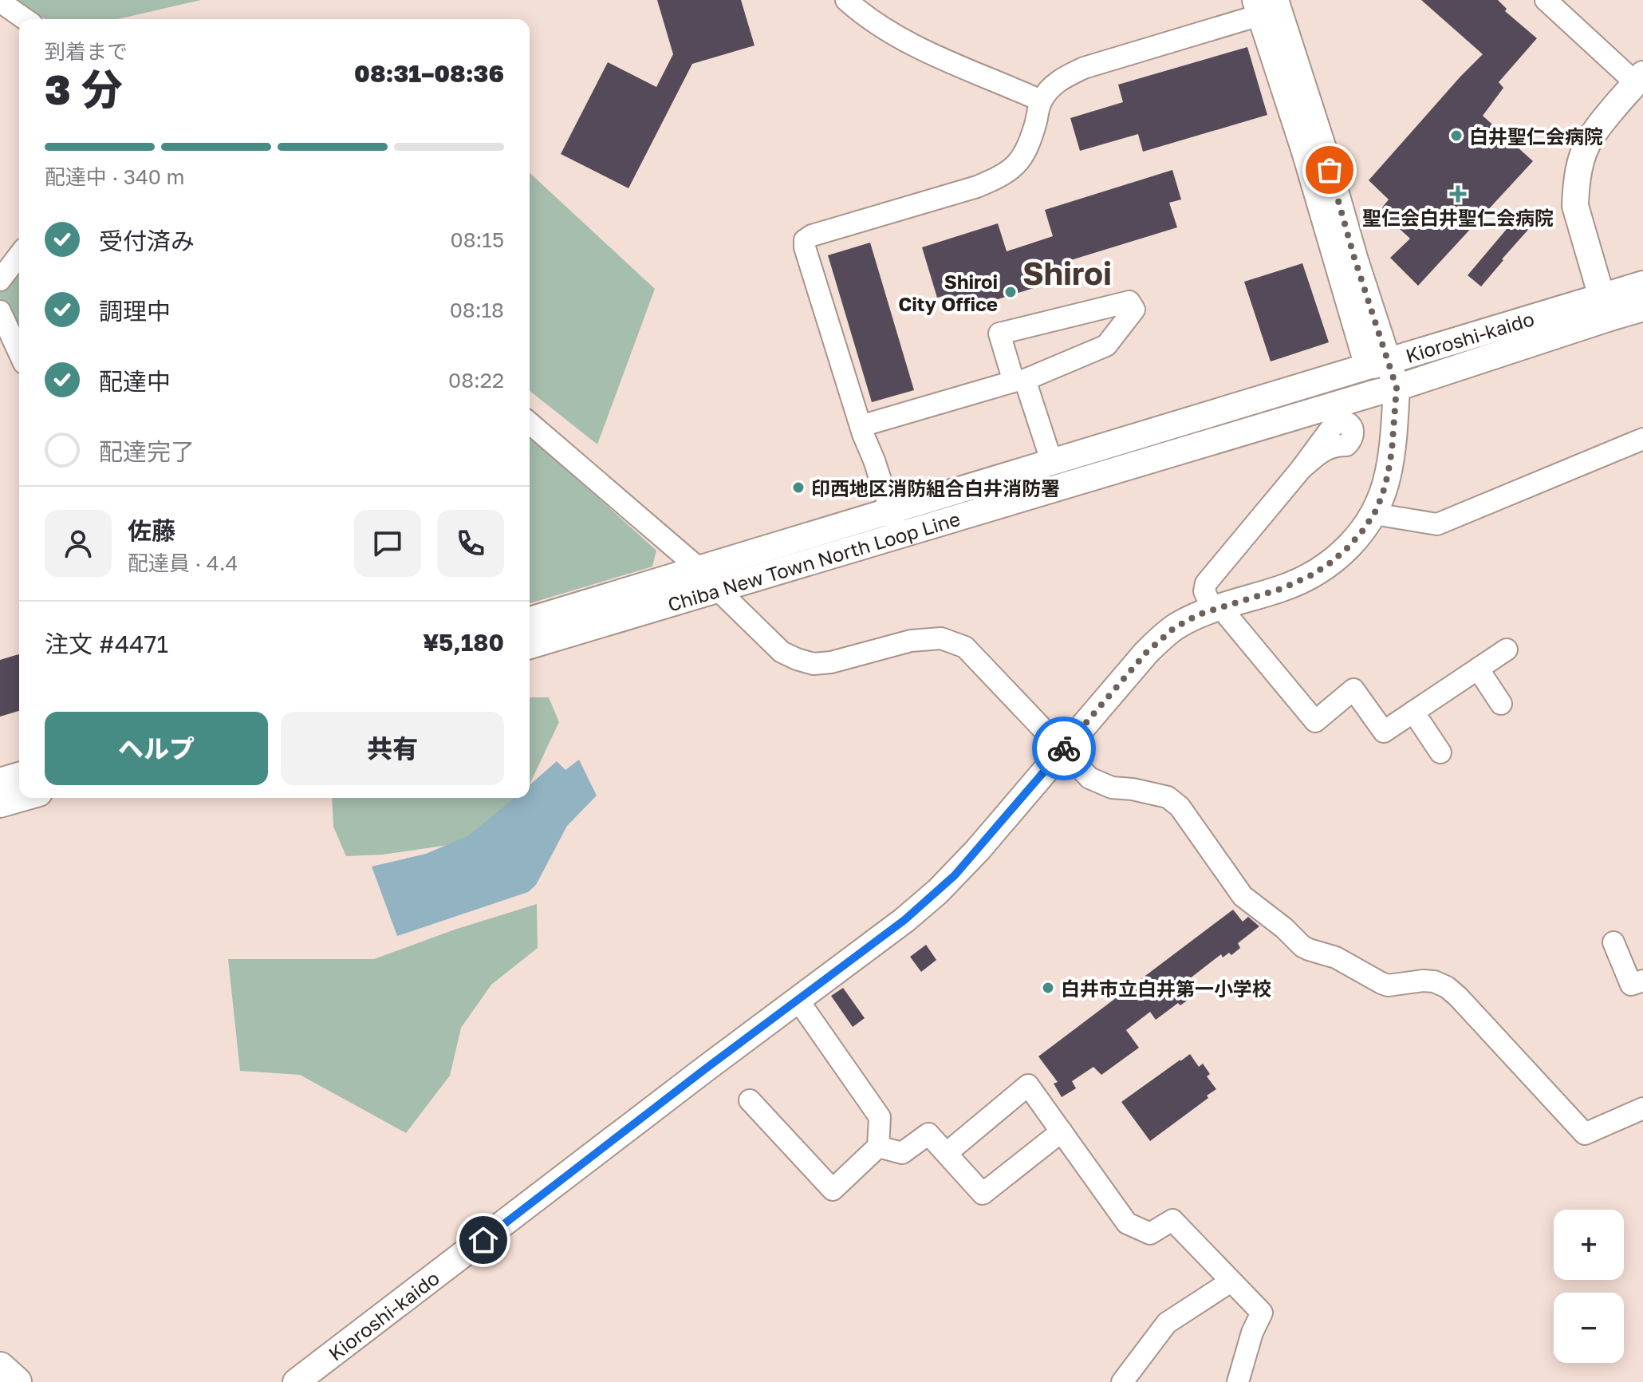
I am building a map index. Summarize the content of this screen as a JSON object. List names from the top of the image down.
{
  "streets": {
    "main road": ["Kioroshi-kaido", "Chiba New Town North Loop Line"]
  },
  "crossings": [
    ["Kioroshi-kaido", "Chiba New Town North Loop Line"]
  ],
  "districts": ["Shiroi"],
  "places": {
    "other": [
      "白井聖仁会病院",
      "Shiroi City Office",
      "印西地区消防組合白井消防署",
      "白井市立白井第一小学校"
    ],
    "health": ["聖仁会白井聖仁会病院"]
  },
  "page": {
    "heading": ["3 分", "到着まで", "08:31–08:36"],
    "panel": [
      "佐藤",
      "配達員 · 4.4",
      "注文 #4471",
      "¥5,180"
    ],
    "bar": "配達中 · 340 m",
    "list": [
      ["受付済み", "08:15"],
      ["調理中", "08:18"],
      ["配達中", "08:22"],
      "配達完了"
    ],
    "buttons": ["ヘルプ", "共有"],
    "map_buttons": ["+", "−"]
  }
}
